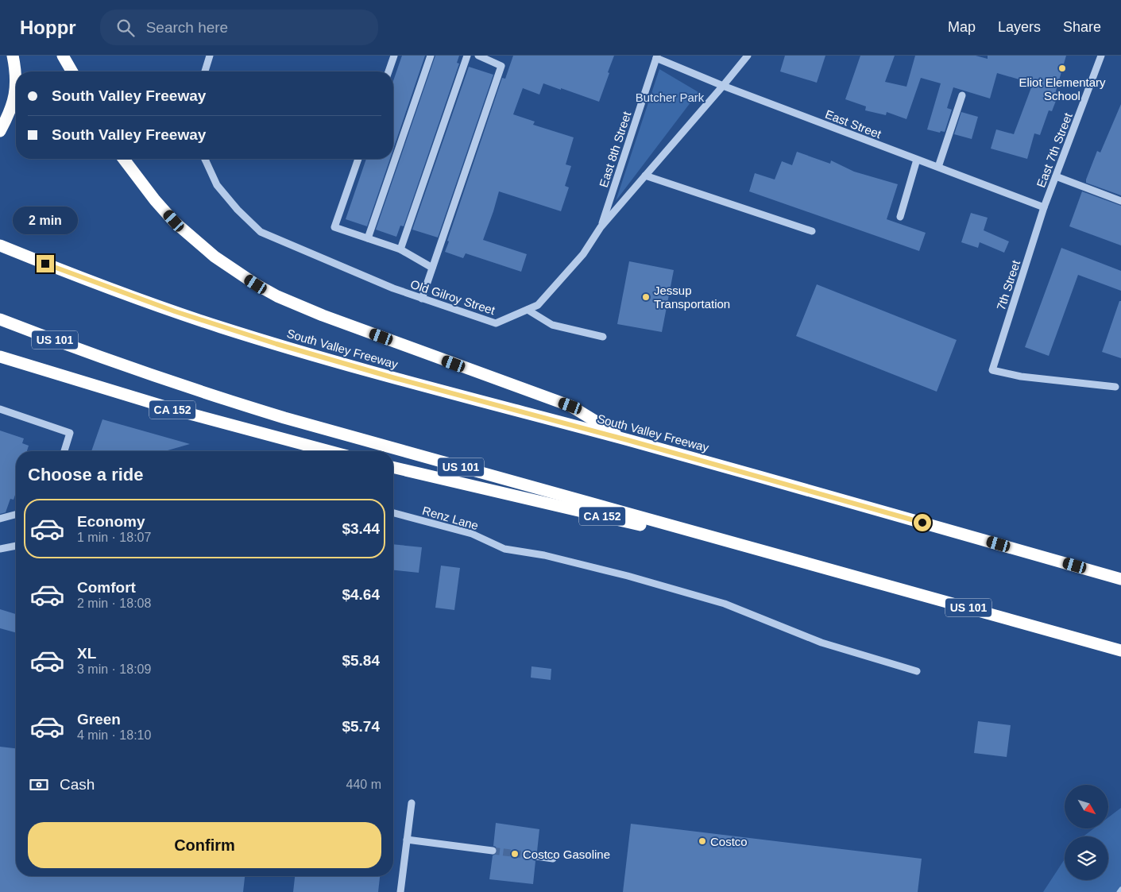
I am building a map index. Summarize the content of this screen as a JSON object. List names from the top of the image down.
{
  "streets": {
    "highway": ["US 101", "South Valley Freeway", "CA 152"],
    "street": [
      "East Street",
      "East 8th Street",
      "East 7th Street",
      "7th Street",
      "Old Gilroy Street",
      "Renz Lane"
    ]
  },
  "crossings": [
    ["East Street", "East 8th Street"],
    ["East Street", "East 7th Street"],
    ["East Street", "7th Street"],
    ["East Street", "Old Gilroy Street"],
    ["East 8th Street", "Old Gilroy Street"],
    ["East 7th Street", "7th Street"],
    ["US 101", "CA 152"]
  ],
  "parks": ["Butcher Park"],
  "places": [
    "Eliot Elementary School",
    "Jessup Transportation",
    "Costco",
    "Costco Gasoline"
  ],
  "north": "bottom right",
  "page": {
    "header": "Hoppr",
    "search": "Search here",
    "nav": ["Map", "Layers", "Share"],
    "banner": ["South Valley Freeway", "South Valley Freeway"],
    "bubble": "2 min",
    "heading": "Choose a ride",
    "list": [
      {
        "name": "Economy",
        "note": "1 min · 18:07",
        "value": "$3.44"
      },
      {
        "name": "Comfort",
        "note": "2 min · 18:08",
        "value": "$4.64"
      },
      {
        "name": "XL",
        "note": "3 min · 18:09",
        "value": "$5.84"
      },
      {
        "name": "Green",
        "note": "4 min · 18:10",
        "value": "$5.74"
      }
    ],
    "pay": ["Cash", "440 m"],
    "buttons": "Confirm"
  }
}
